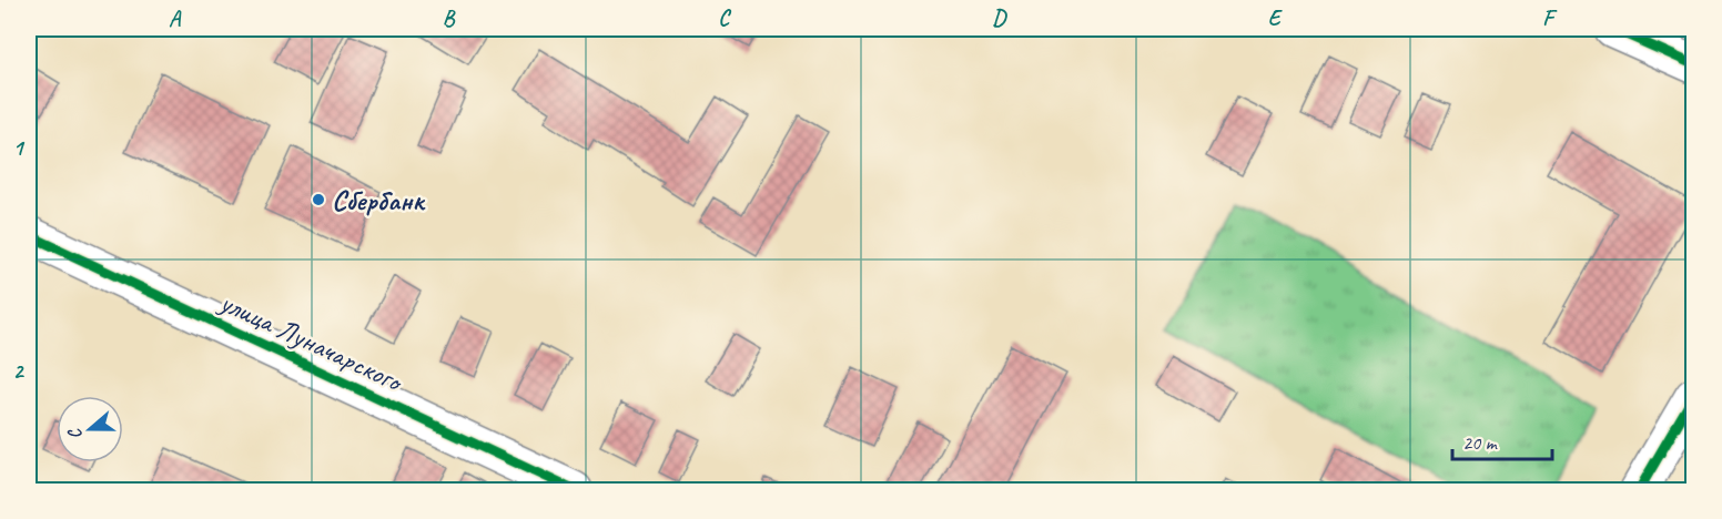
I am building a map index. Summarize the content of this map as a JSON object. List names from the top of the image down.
{
  "streets": {
    "street": ["улица Луначарского"]
  },
  "places": ["Сбербанк"],
  "scale_bar": "20 m",
  "north": "left",
  "grid": {
    "columns": [
      "A",
      "B",
      "C",
      "D",
      "E",
      "F"
    ],
    "rows": ["1", "2"]
  }
}
